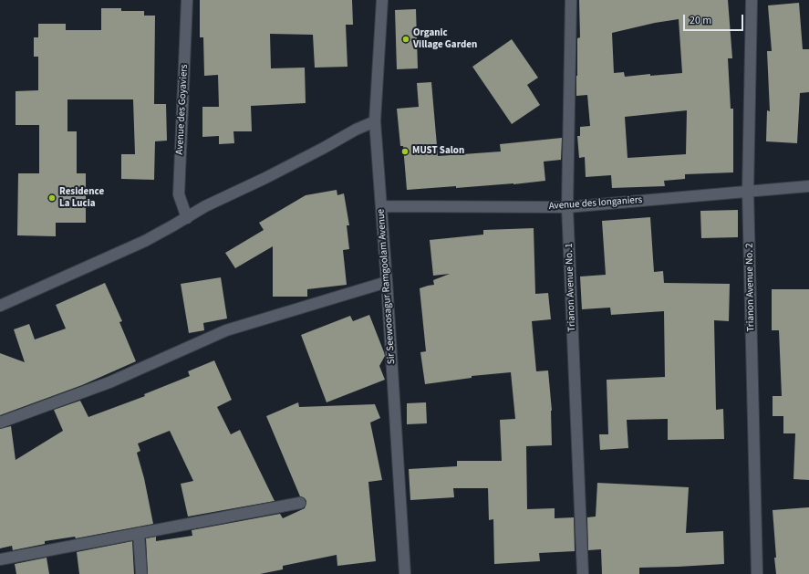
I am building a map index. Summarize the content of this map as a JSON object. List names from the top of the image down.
{
  "streets": {
    "street": [
      "Avenue des Goyaviers",
      "Avenue des longaniers",
      "Sir Seewoosagur Ramgoolam Avenue",
      "Trianon Avenue No. 1",
      "Trianon Avenue No. 2"
    ]
  },
  "crossings": [
    ["Avenue des longaniers", "Sir Seewoosagur Ramgoolam Avenue"],
    ["Avenue des longaniers", "Trianon Avenue No. 1"],
    ["Avenue des longaniers", "Trianon Avenue No. 2"]
  ],
  "places": ["Organic Village Garden", "MUST Salon", "Residence La Lucia"],
  "scale_bar": "20 m"
}
